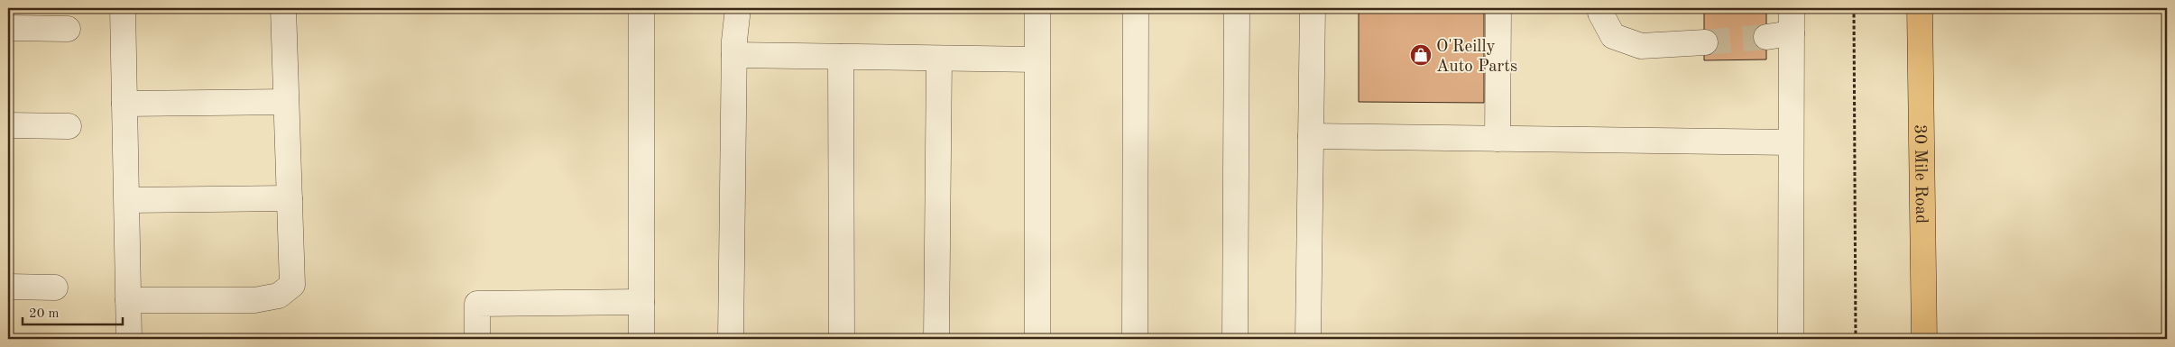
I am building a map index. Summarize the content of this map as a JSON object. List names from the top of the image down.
{
  "streets": {
    "main road": ["30 Mile Road"]
  },
  "places": {
    "shop": ["O'Reilly Auto Parts"]
  },
  "scale_bar": "20 m"
}
